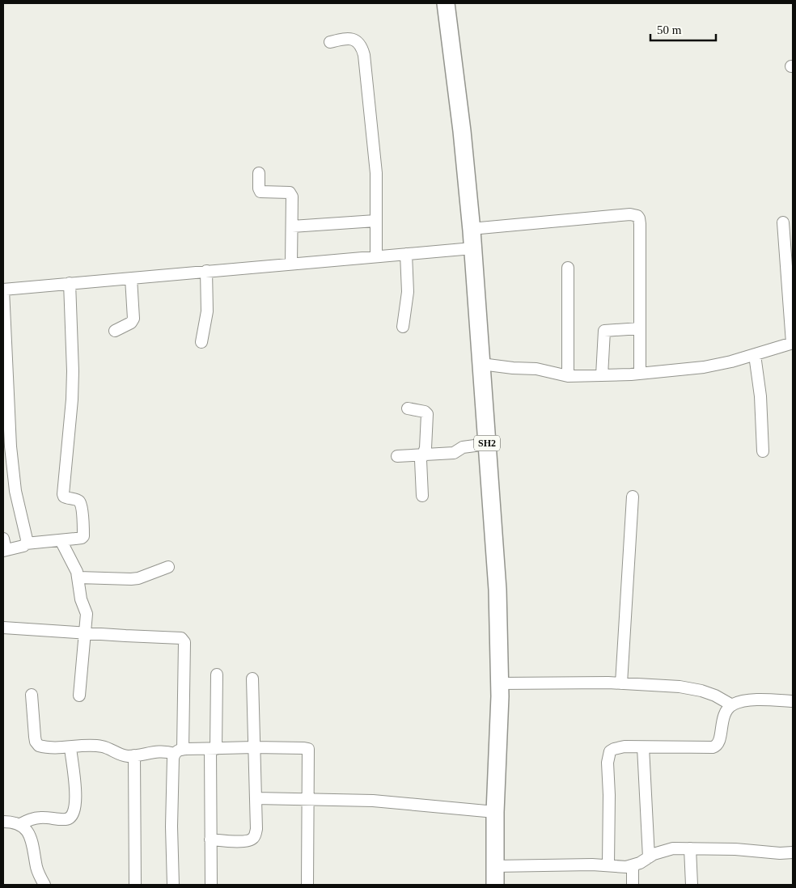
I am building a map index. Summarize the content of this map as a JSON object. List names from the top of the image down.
{
  "streets": {
    "main road": ["SH2"]
  },
  "scale_bar": "50 m"
}
